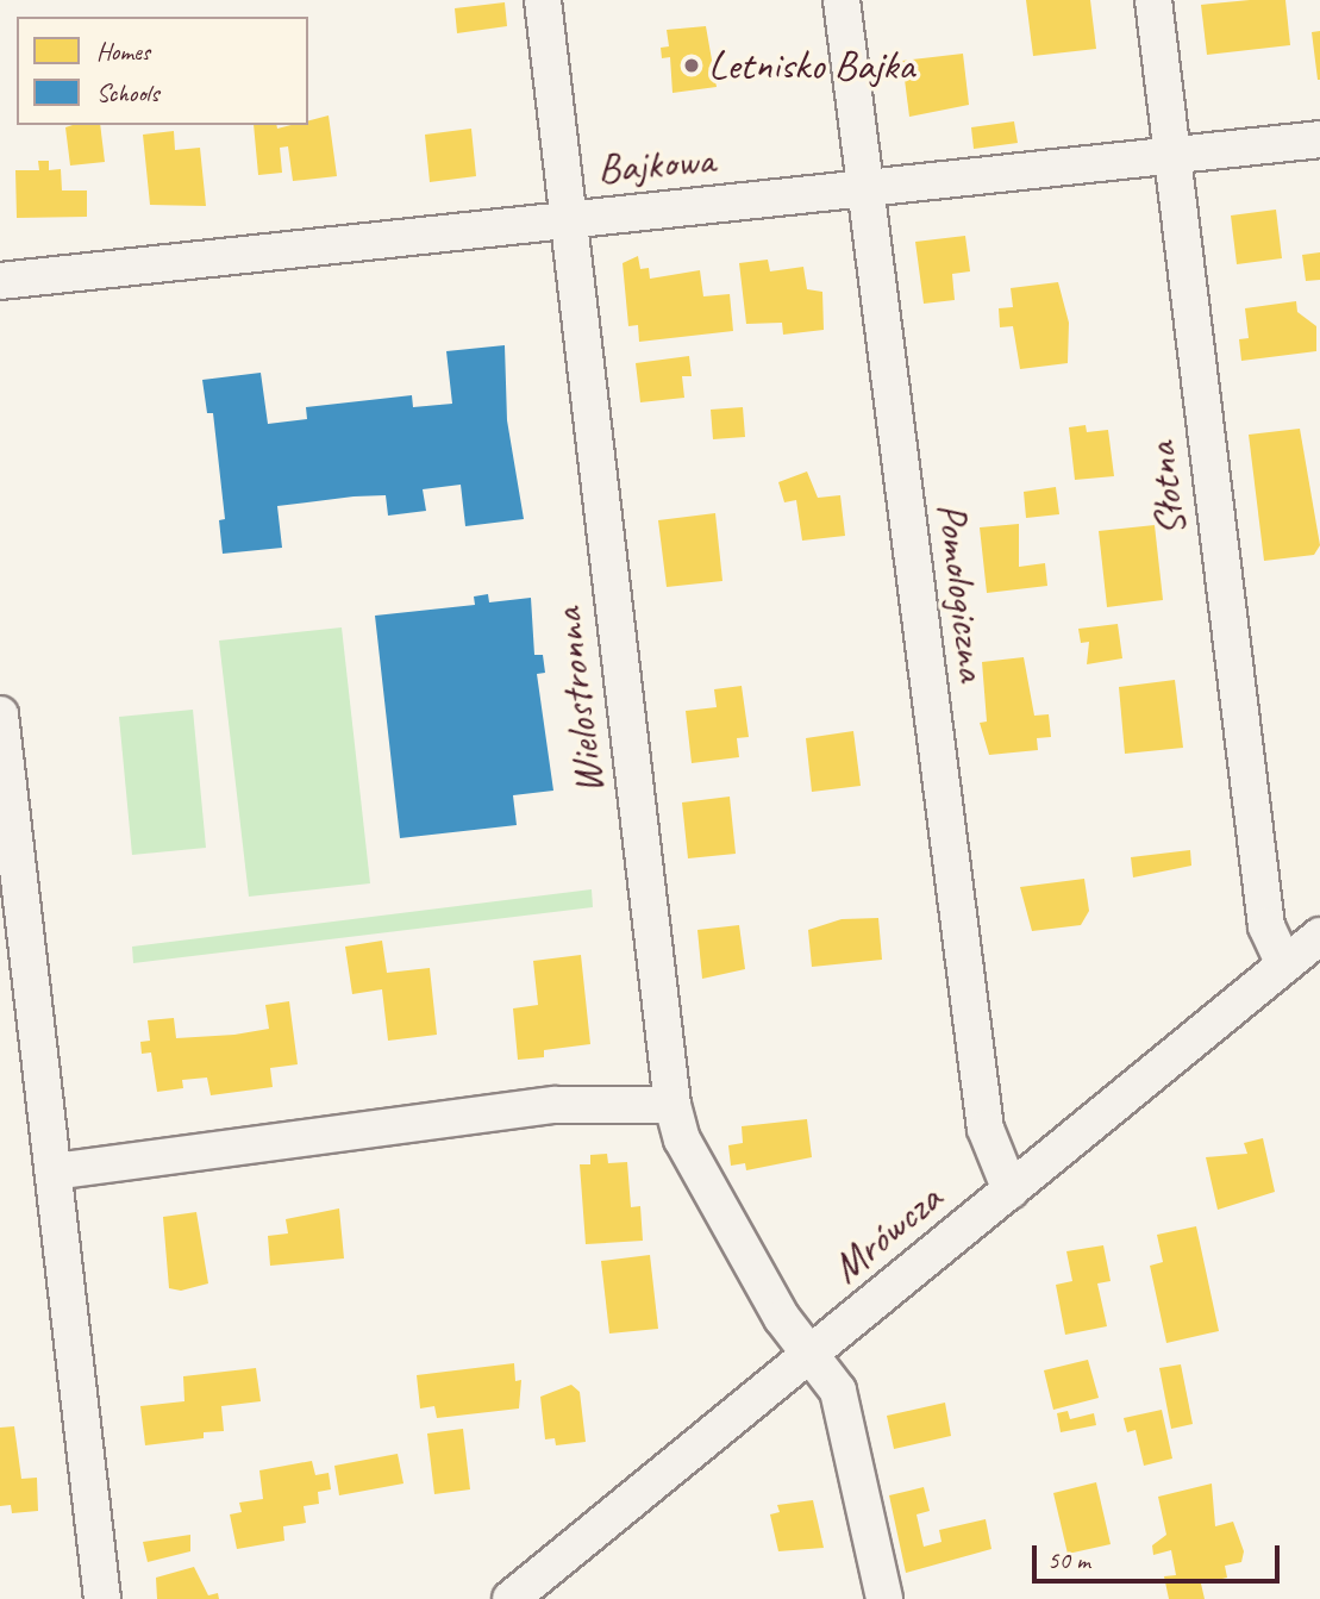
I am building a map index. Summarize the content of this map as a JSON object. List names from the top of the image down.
{
  "streets": {
    "street": [
      "Bajkowa",
      "Słotna",
      "Pomologiczna",
      "Wielostronna",
      "Mrówcza"
    ]
  },
  "crossings": [
    ["Bajkowa", "Słotna"],
    ["Bajkowa", "Pomologiczna"],
    ["Bajkowa", "Wielostronna"],
    ["Słotna", "Mrówcza"],
    ["Pomologiczna", "Mrówcza"],
    ["Wielostronna", "Mrówcza"]
  ],
  "places": ["Letnisko Bajka"],
  "legend": ["Homes", "Schools"],
  "scale_bar": "50 m"
}
